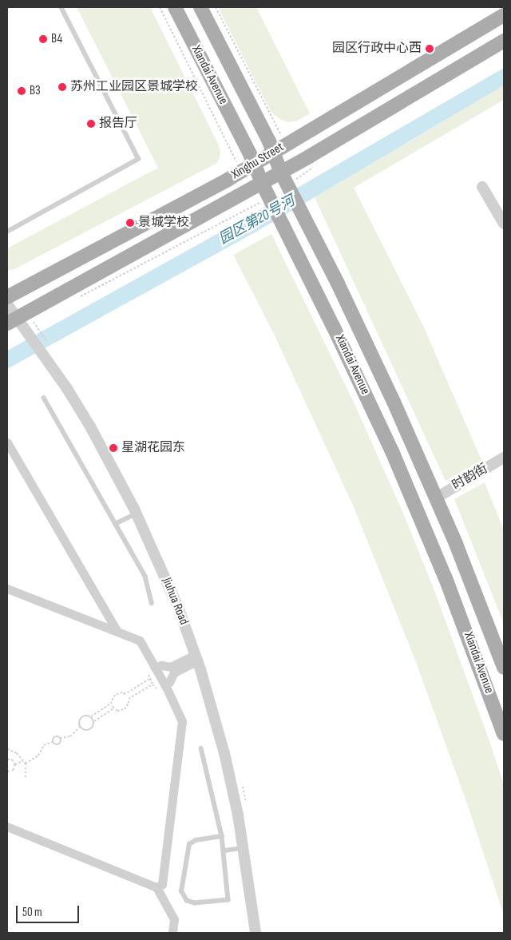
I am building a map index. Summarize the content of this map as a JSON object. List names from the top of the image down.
{
  "streets": {
    "main road": ["Xiandai Avenue", "Xinghu Street"],
    "street": ["时韵街", "Jiuhua Road"]
  },
  "crossings": [
    ["Xiandai Avenue", "Xinghu Street"],
    ["Xiandai Avenue", "时韵街"],
    ["Xinghu Street", "Jiuhua Road"]
  ],
  "water": ["园区第20号河"],
  "places": [
    "B4",
    "园区行政中心西",
    "苏州工业园区景城学校",
    "B3",
    "报告厅",
    "景城学校",
    "星湖花园东"
  ],
  "scale_bar": "50 m"
}
